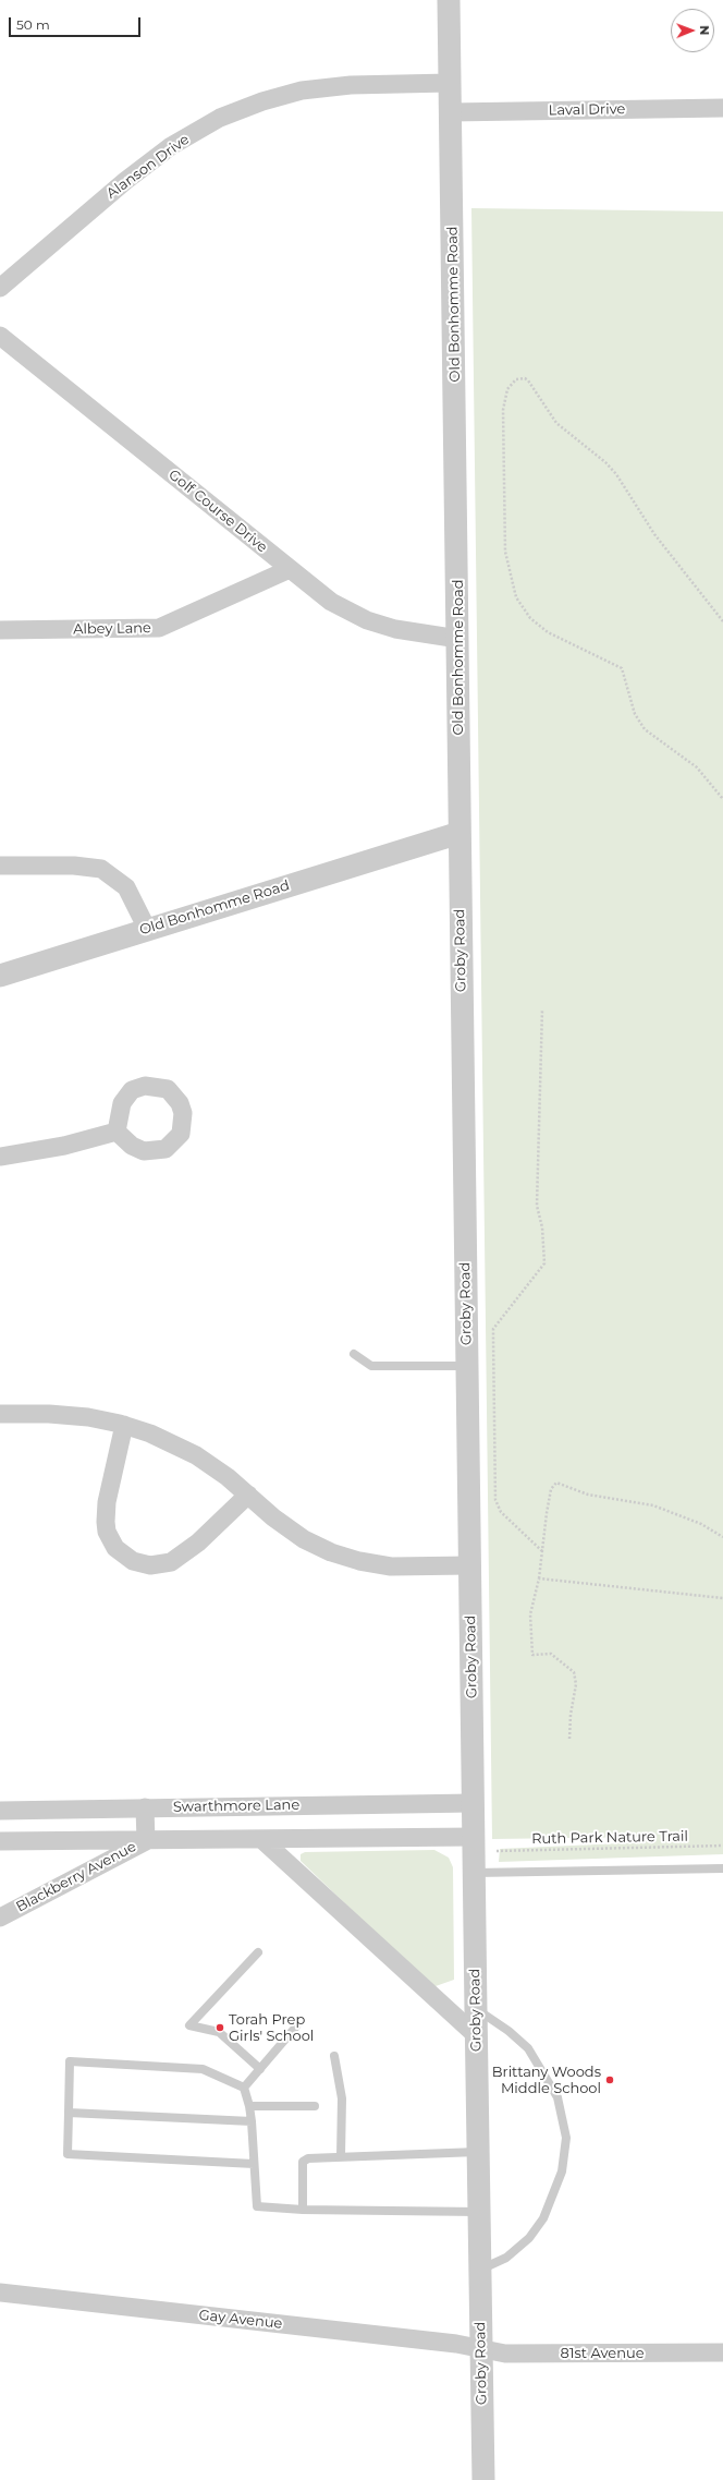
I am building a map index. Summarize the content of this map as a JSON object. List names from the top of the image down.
{
  "streets": {
    "street": [
      "Laval Drive",
      "Alanson Drive",
      "Old Bonhomme Road",
      "Golf Course Drive",
      "Albey Lane",
      "Groby Road",
      "Swarthmore Lane",
      "Blackberry Avenue",
      "Gay Avenue",
      "81st Avenue"
    ],
    "path": ["Ruth Park Nature Trail"]
  },
  "crossings": [
    ["Laval Drive", "Old Bonhomme Road"],
    ["Alanson Drive", "Old Bonhomme Road"],
    ["Old Bonhomme Road", "Golf Course Drive"],
    ["Old Bonhomme Road", "Groby Road"],
    ["Golf Course Drive", "Albey Lane"],
    ["Groby Road", "Swarthmore Lane"],
    ["Groby Road", "Gay Avenue"],
    ["Groby Road", "81st Avenue"],
    ["Swarthmore Lane", "Blackberry Avenue"],
    ["Gay Avenue", "81st Avenue"]
  ],
  "places": ["Torah Prep Girls' School", "Brittany Woods Middle School"],
  "scale_bar": "50 m",
  "north": "right"
}
